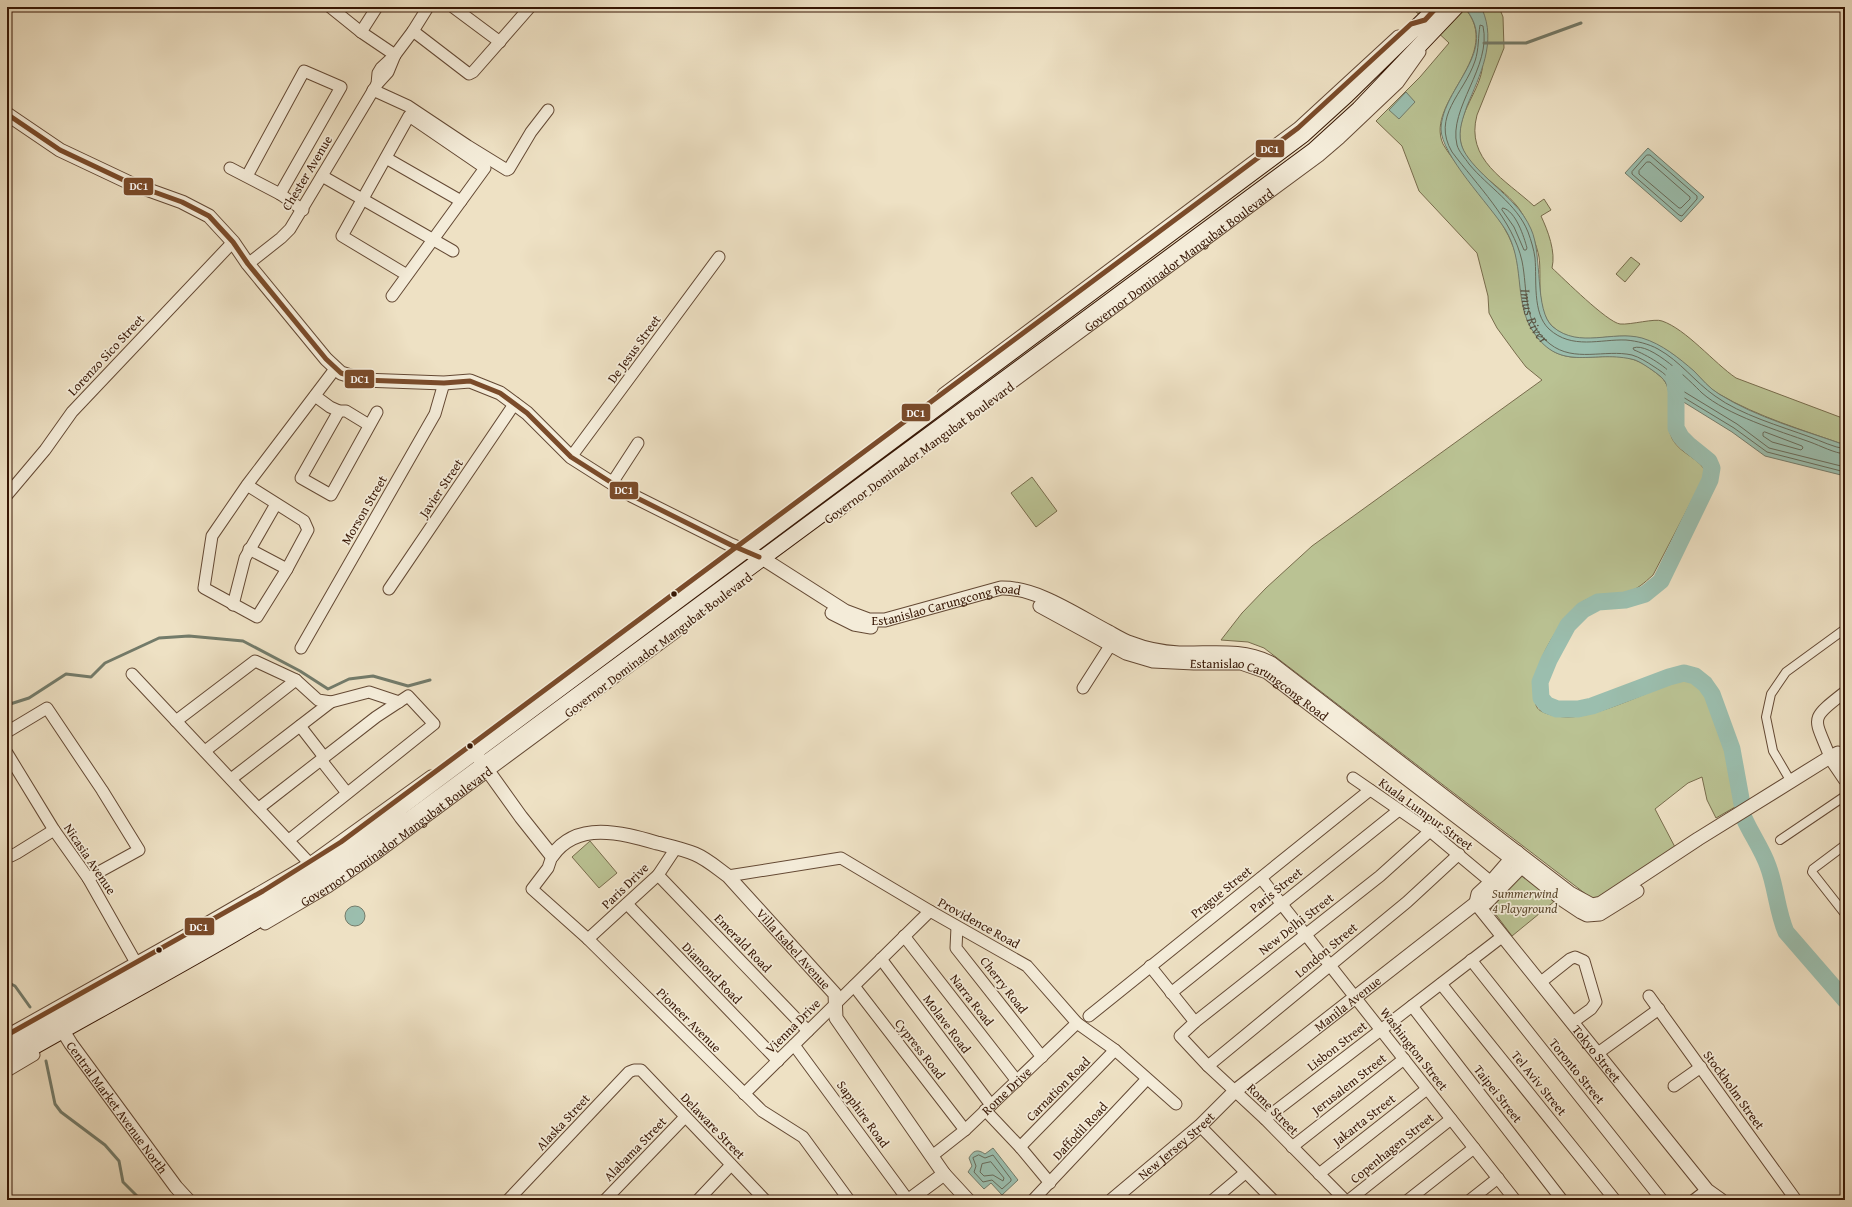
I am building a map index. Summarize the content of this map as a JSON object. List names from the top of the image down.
{
  "streets": {
    "main road": ["Governor Dominador Mangubat Boulevard"],
    "street": [
      "Chester Avenue",
      "De Jesus Street",
      "Lorenzo Sico Street",
      "Javier Street",
      "Morson Street",
      "Estanislao Carungcong Road",
      "Kuala Lumpur Street",
      "Nicasia Avenue",
      "Paris Drive",
      "Paris Street",
      "Prague Street",
      "Providence Road",
      "New Delhi Street",
      "Emerald Road",
      "Villa Isabel Avenue",
      "London Street",
      "Diamond Road",
      "Cherry Road",
      "Narra Road",
      "Manila Avenue",
      "Pioneer Avenue",
      "Molave Road",
      "Vienna Drive",
      "Lisbon Street",
      "Cypress Road",
      "Washington Street",
      "Tokyo Street",
      "Toronto Street",
      "Tel Aviv Street",
      "Jerusalem Street",
      "Carnation Road",
      "Stockholm Street",
      "Rome Drive",
      "Taipei Street",
      "Central Market Avenue North",
      "Rome Street",
      "Sapphire Road",
      "Jakarta Street",
      "Alaska Street",
      "Delaware Street",
      "Daffodil Road",
      "New Jersey Street",
      "Copenhagen Street",
      "Alabama Street"
    ]
  },
  "crossings": [
    ["Chester Avenue", "Estanislao Carungcong Road"],
    ["Governor Dominador Mangubat Boulevard", "Estanislao Carungcong Road"],
    ["Governor Dominador Mangubat Boulevard", "Nicasia Avenue"],
    ["Governor Dominador Mangubat Boulevard", "Central Market Avenue North"],
    ["De Jesus Street", "Estanislao Carungcong Road"],
    ["Lorenzo Sico Street", "Estanislao Carungcong Road"],
    ["Javier Street", "Estanislao Carungcong Road"],
    ["Morson Street", "Estanislao Carungcong Road"],
    ["Estanislao Carungcong Road", "Manila Avenue"],
    ["Kuala Lumpur Street", "Paris Street"],
    ["Kuala Lumpur Street", "Prague Street"],
    ["Kuala Lumpur Street", "New Delhi Street"],
    ["Kuala Lumpur Street", "London Street"],
    ["Kuala Lumpur Street", "Manila Avenue"],
    ["Paris Drive", "Emerald Road"],
    ["Paris Drive", "Villa Isabel Avenue"],
    ["Paris Drive", "Diamond Road"],
    ["Paris Drive", "Pioneer Avenue"],
    ["Paris Street", "Washington Street"],
    ["Prague Street", "Washington Street"],
    ["Providence Road", "Villa Isabel Avenue"],
    ["Providence Road", "Cherry Road"],
    ["Providence Road", "Vienna Drive"],
    ["Providence Road", "Carnation Road"],
    ["Providence Road", "Rome Drive"],
    ["Providence Road", "Daffodil Road"],
    ["New Delhi Street", "Washington Street"],
    ["New Delhi Street", "Rome Street"],
    ["Emerald Road", "Vienna Drive"],
    ["Villa Isabel Avenue", "Pioneer Avenue"],
    ["Villa Isabel Avenue", "Vienna Drive"],
    ["Villa Isabel Avenue", "Rome Drive"],
    ["London Street", "Washington Street"],
    ["London Street", "Rome Street"],
    ["Diamond Road", "Vienna Drive"],
    ["Cherry Road", "Rome Drive"],
    ["Narra Road", "Vienna Drive"],
    ["Narra Road", "Rome Drive"],
    ["Manila Avenue", "Washington Street"],
    ["Manila Avenue", "Tokyo Street"],
    ["Manila Avenue", "Rome Street"],
    ["Manila Avenue", "New Jersey Street"],
    ["Pioneer Avenue", "Vienna Drive"],
    ["Molave Road", "Vienna Drive"],
    ["Molave Road", "Carnation Road"],
    ["Molave Road", "Rome Drive"],
    ["Molave Road", "Daffodil Road"],
    ["Vienna Drive", "Cypress Road"],
    ["Vienna Drive", "Sapphire Road"],
    ["Lisbon Street", "Washington Street"],
    ["Lisbon Street", "Tokyo Street"],
    ["Lisbon Street", "Toronto Street"],
    ["Lisbon Street", "Tel Aviv Street"],
    ["Lisbon Street", "Taipei Street"],
    ["Lisbon Street", "Rome Street"],
    ["Cypress Road", "Rome Drive"],
    ["Washington Street", "Jerusalem Street"],
    ["Washington Street", "Jakarta Street"],
    ["Washington Street", "Copenhagen Street"],
    ["Jerusalem Street", "Rome Street"],
    ["Rome Street", "Jakarta Street"],
    ["Alaska Street", "Delaware Street"],
    ["Delaware Street", "Alabama Street"]
  ],
  "water": ["Imus River"],
  "parks": ["Summerwind 4 Playground"],
  "lines": ["transit line DC1"]
}
